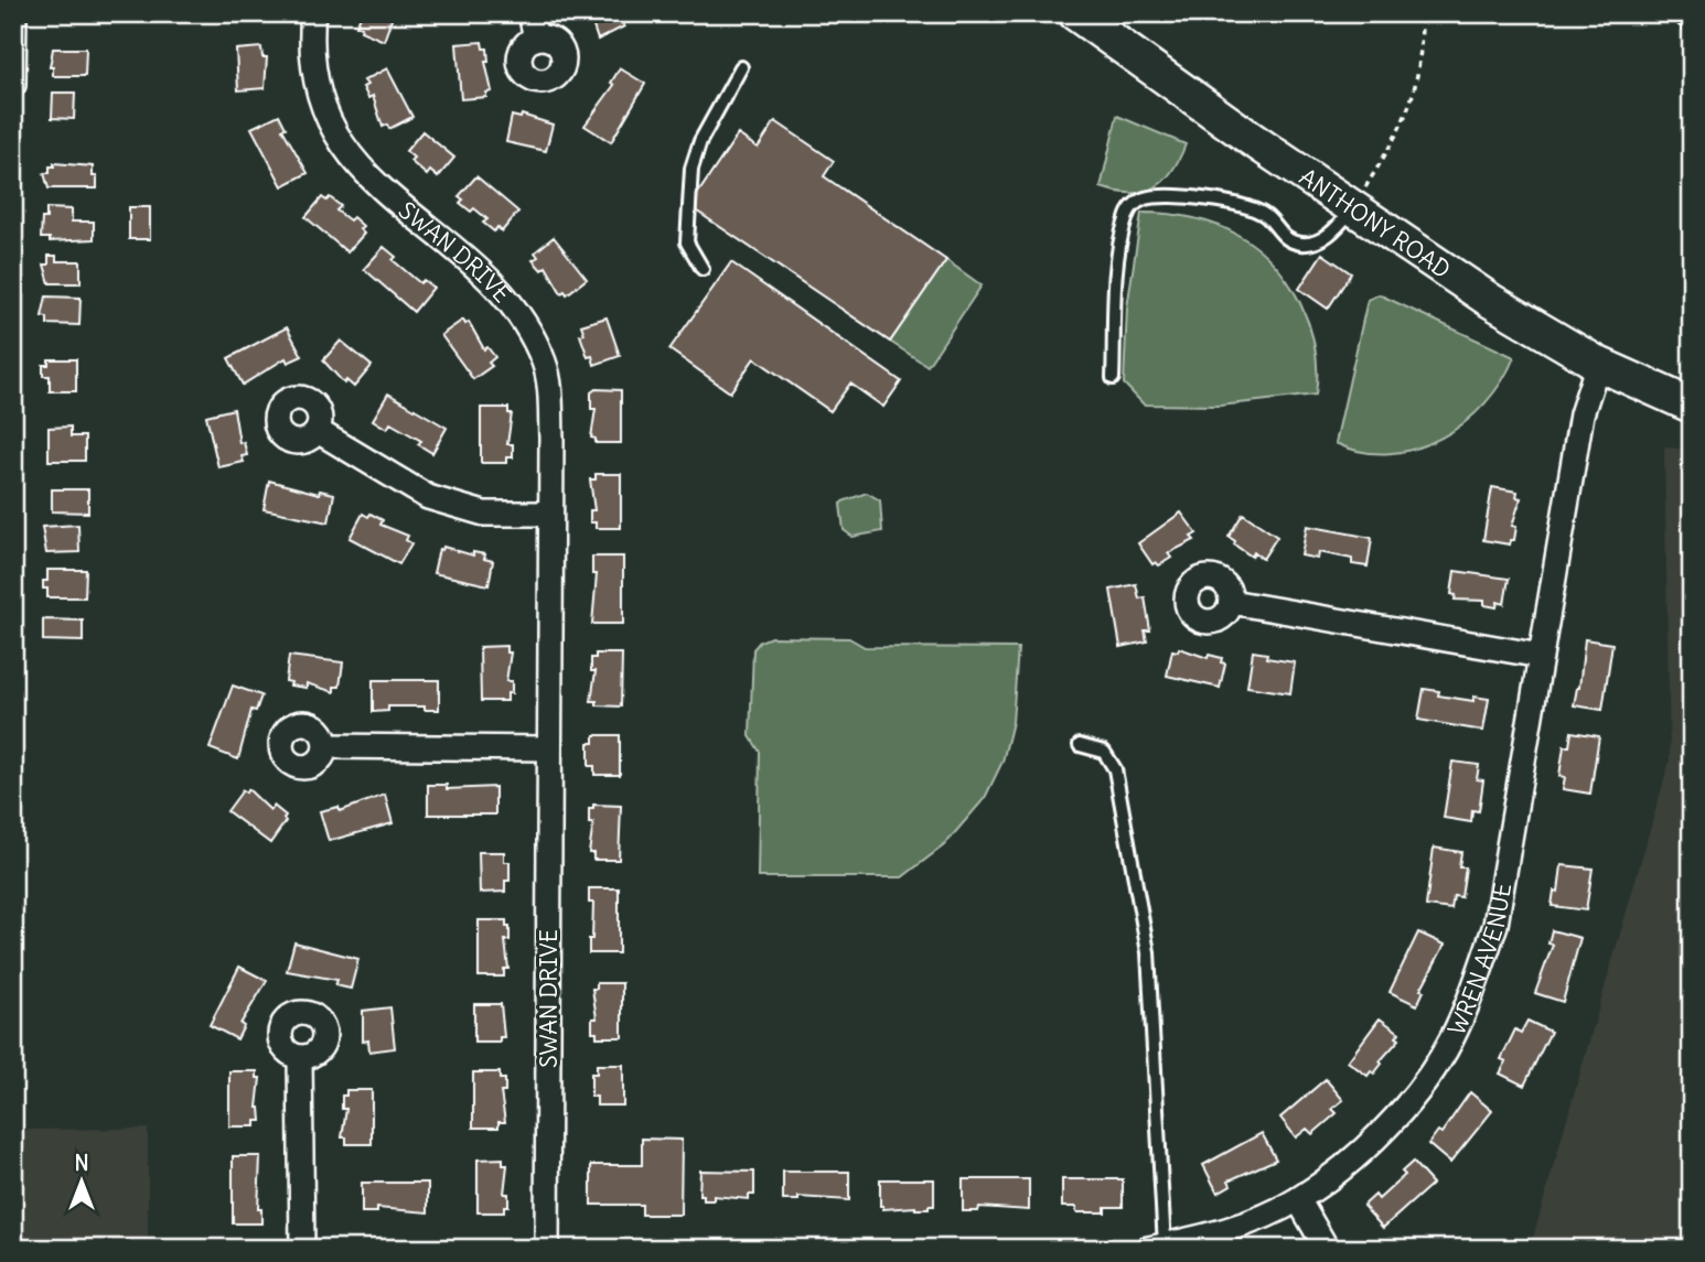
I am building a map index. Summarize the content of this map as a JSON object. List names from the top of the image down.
{
  "streets": {
    "street": ["ANTHONY ROAD", "SWAN DRIVE", "WREN AVENUE"]
  },
  "crossings": [
    ["ANTHONY ROAD", "WREN AVENUE"]
  ],
  "north": "top"
}
